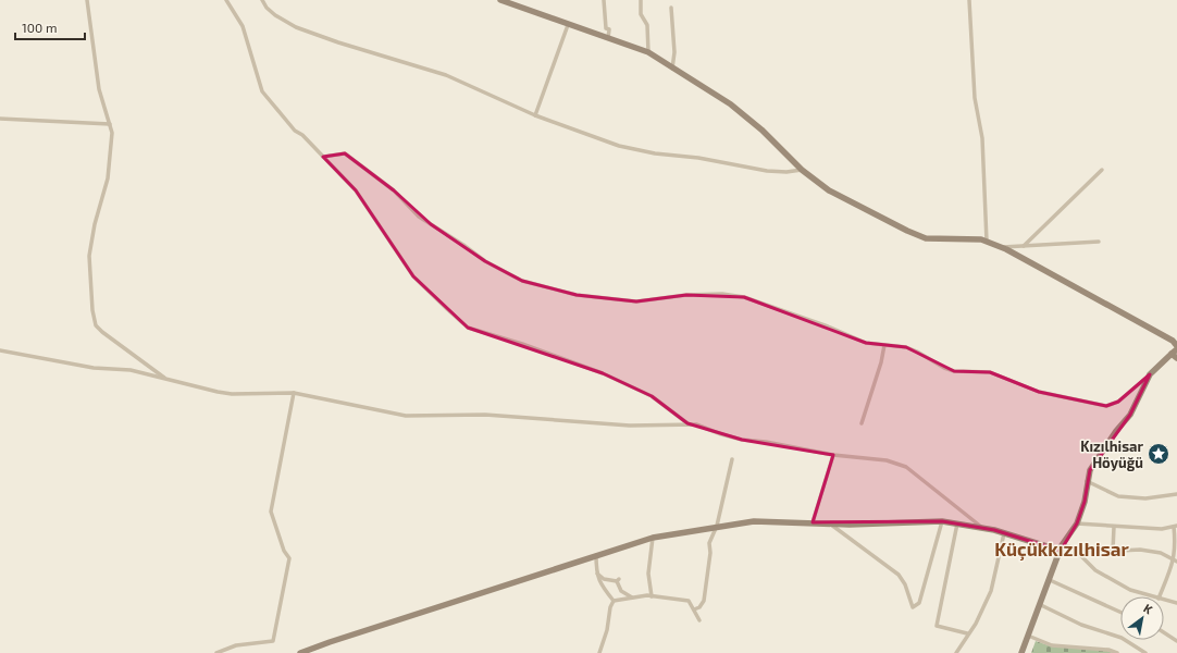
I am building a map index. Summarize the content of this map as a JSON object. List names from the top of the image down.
{
  "districts": ["Küçükkızılhisar"],
  "places": {
    "place": ["Kızılhisar Höyüğü"]
  },
  "scale_bar": "100 m",
  "north": "top right"
}
